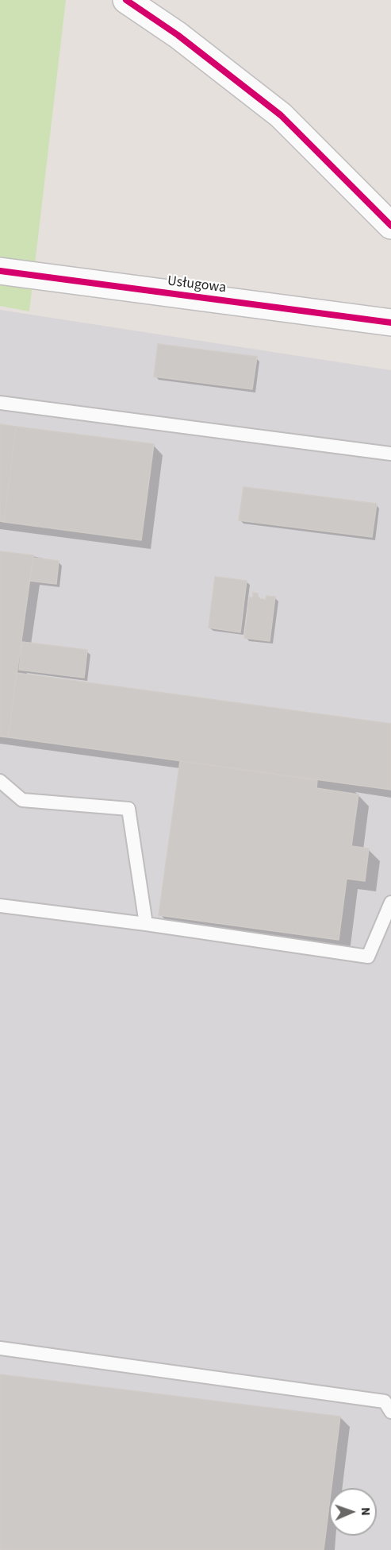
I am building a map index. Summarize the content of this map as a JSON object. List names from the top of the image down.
{
  "streets": {
    "street": ["Usługowa"]
  },
  "north": "right"
}
